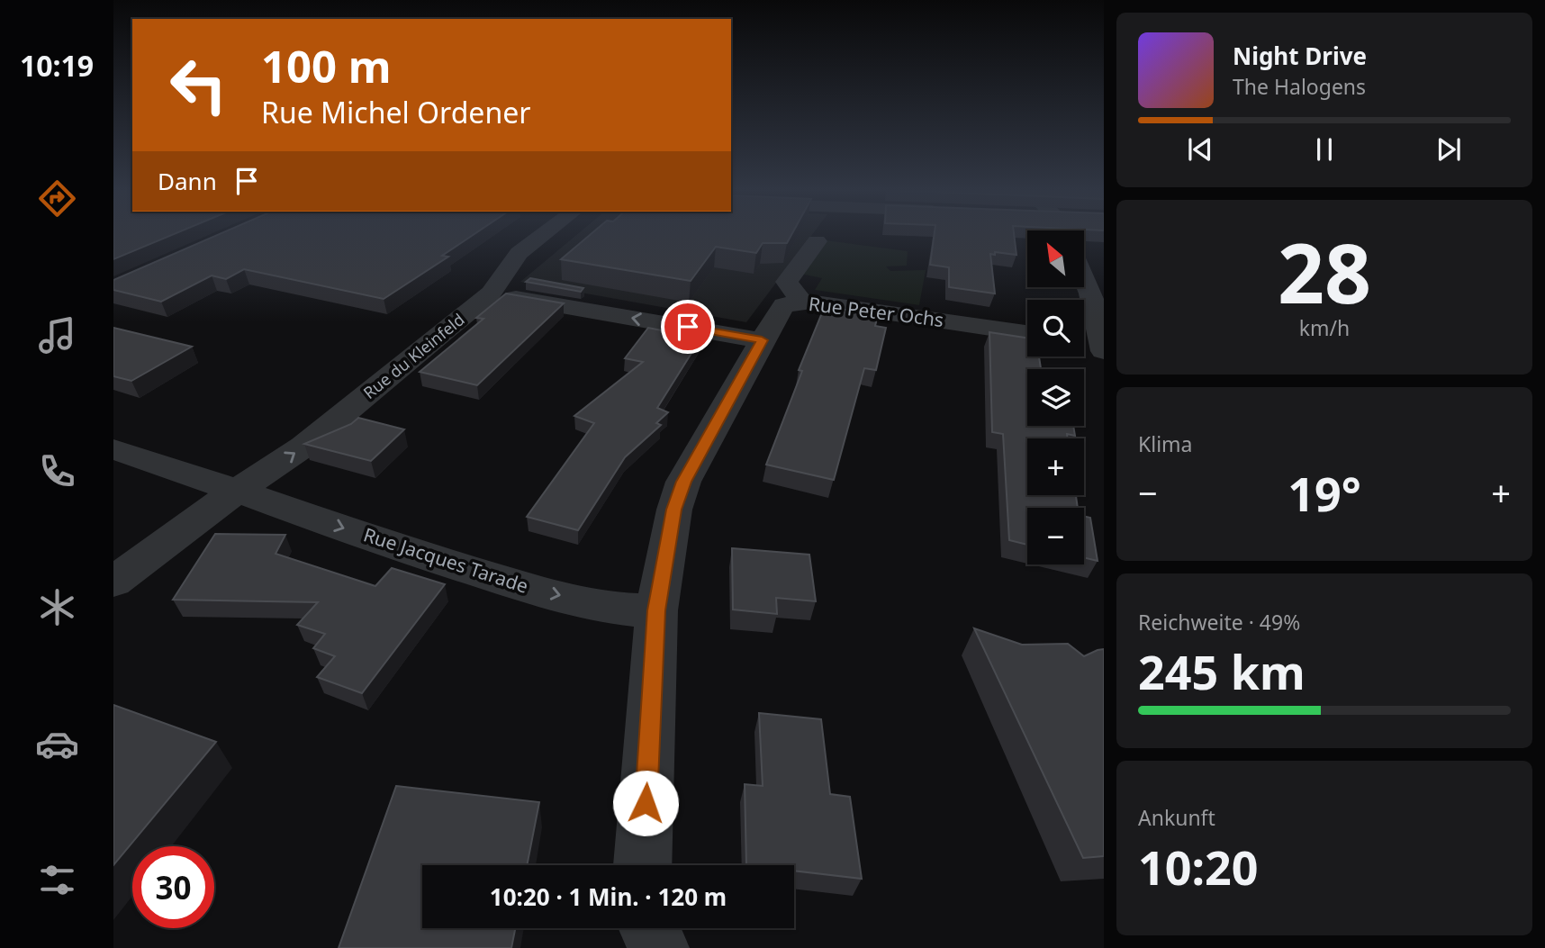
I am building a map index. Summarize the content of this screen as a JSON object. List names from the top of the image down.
{
  "streets": {
    "street": ["Rue Peter Ochs", "Rue du Kleinfeld", "Rue Jacques Tarade"]
  },
  "crossings": [
    ["Rue Peter Ochs", "Rue Jacques Tarade"],
    ["Rue du Kleinfeld", "Rue Jacques Tarade"]
  ],
  "one_way": ["Rue du Kleinfeld"],
  "north": "top left",
  "page": {
    "tabs": "10:19",
    "turn": ["100 m", "Rue Michel Ordener"],
    "song": ["Night Drive", "The Halogens"],
    "then": "Dann",
    "tile": [
      ["28", "km/h"],
      "Klima",
      ["Reichweite · 49%", "245 km"],
      ["Ankunft", "10:20"]
    ],
    "map_buttons": ["+", "−"],
    "heat": ["−", "19°", "+"],
    "limit": "30",
    "trip": "10:20 · 1 Min. · 120 m"
  }
}
